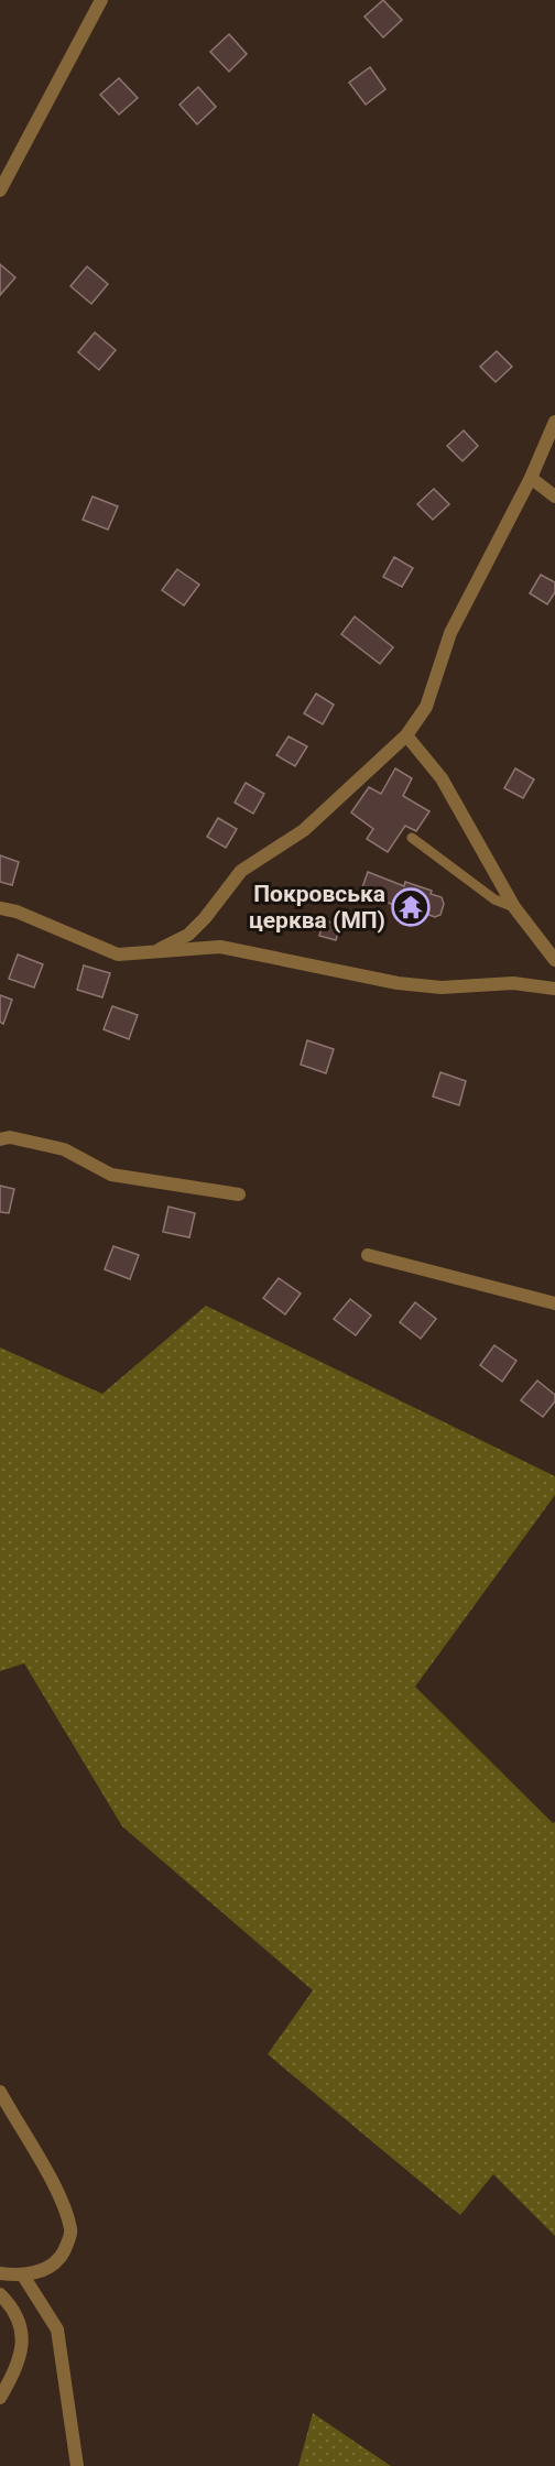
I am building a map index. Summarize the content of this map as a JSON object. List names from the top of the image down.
{
  "places": {
    "temple": ["Покровська церква (МП)"]
  }
}
